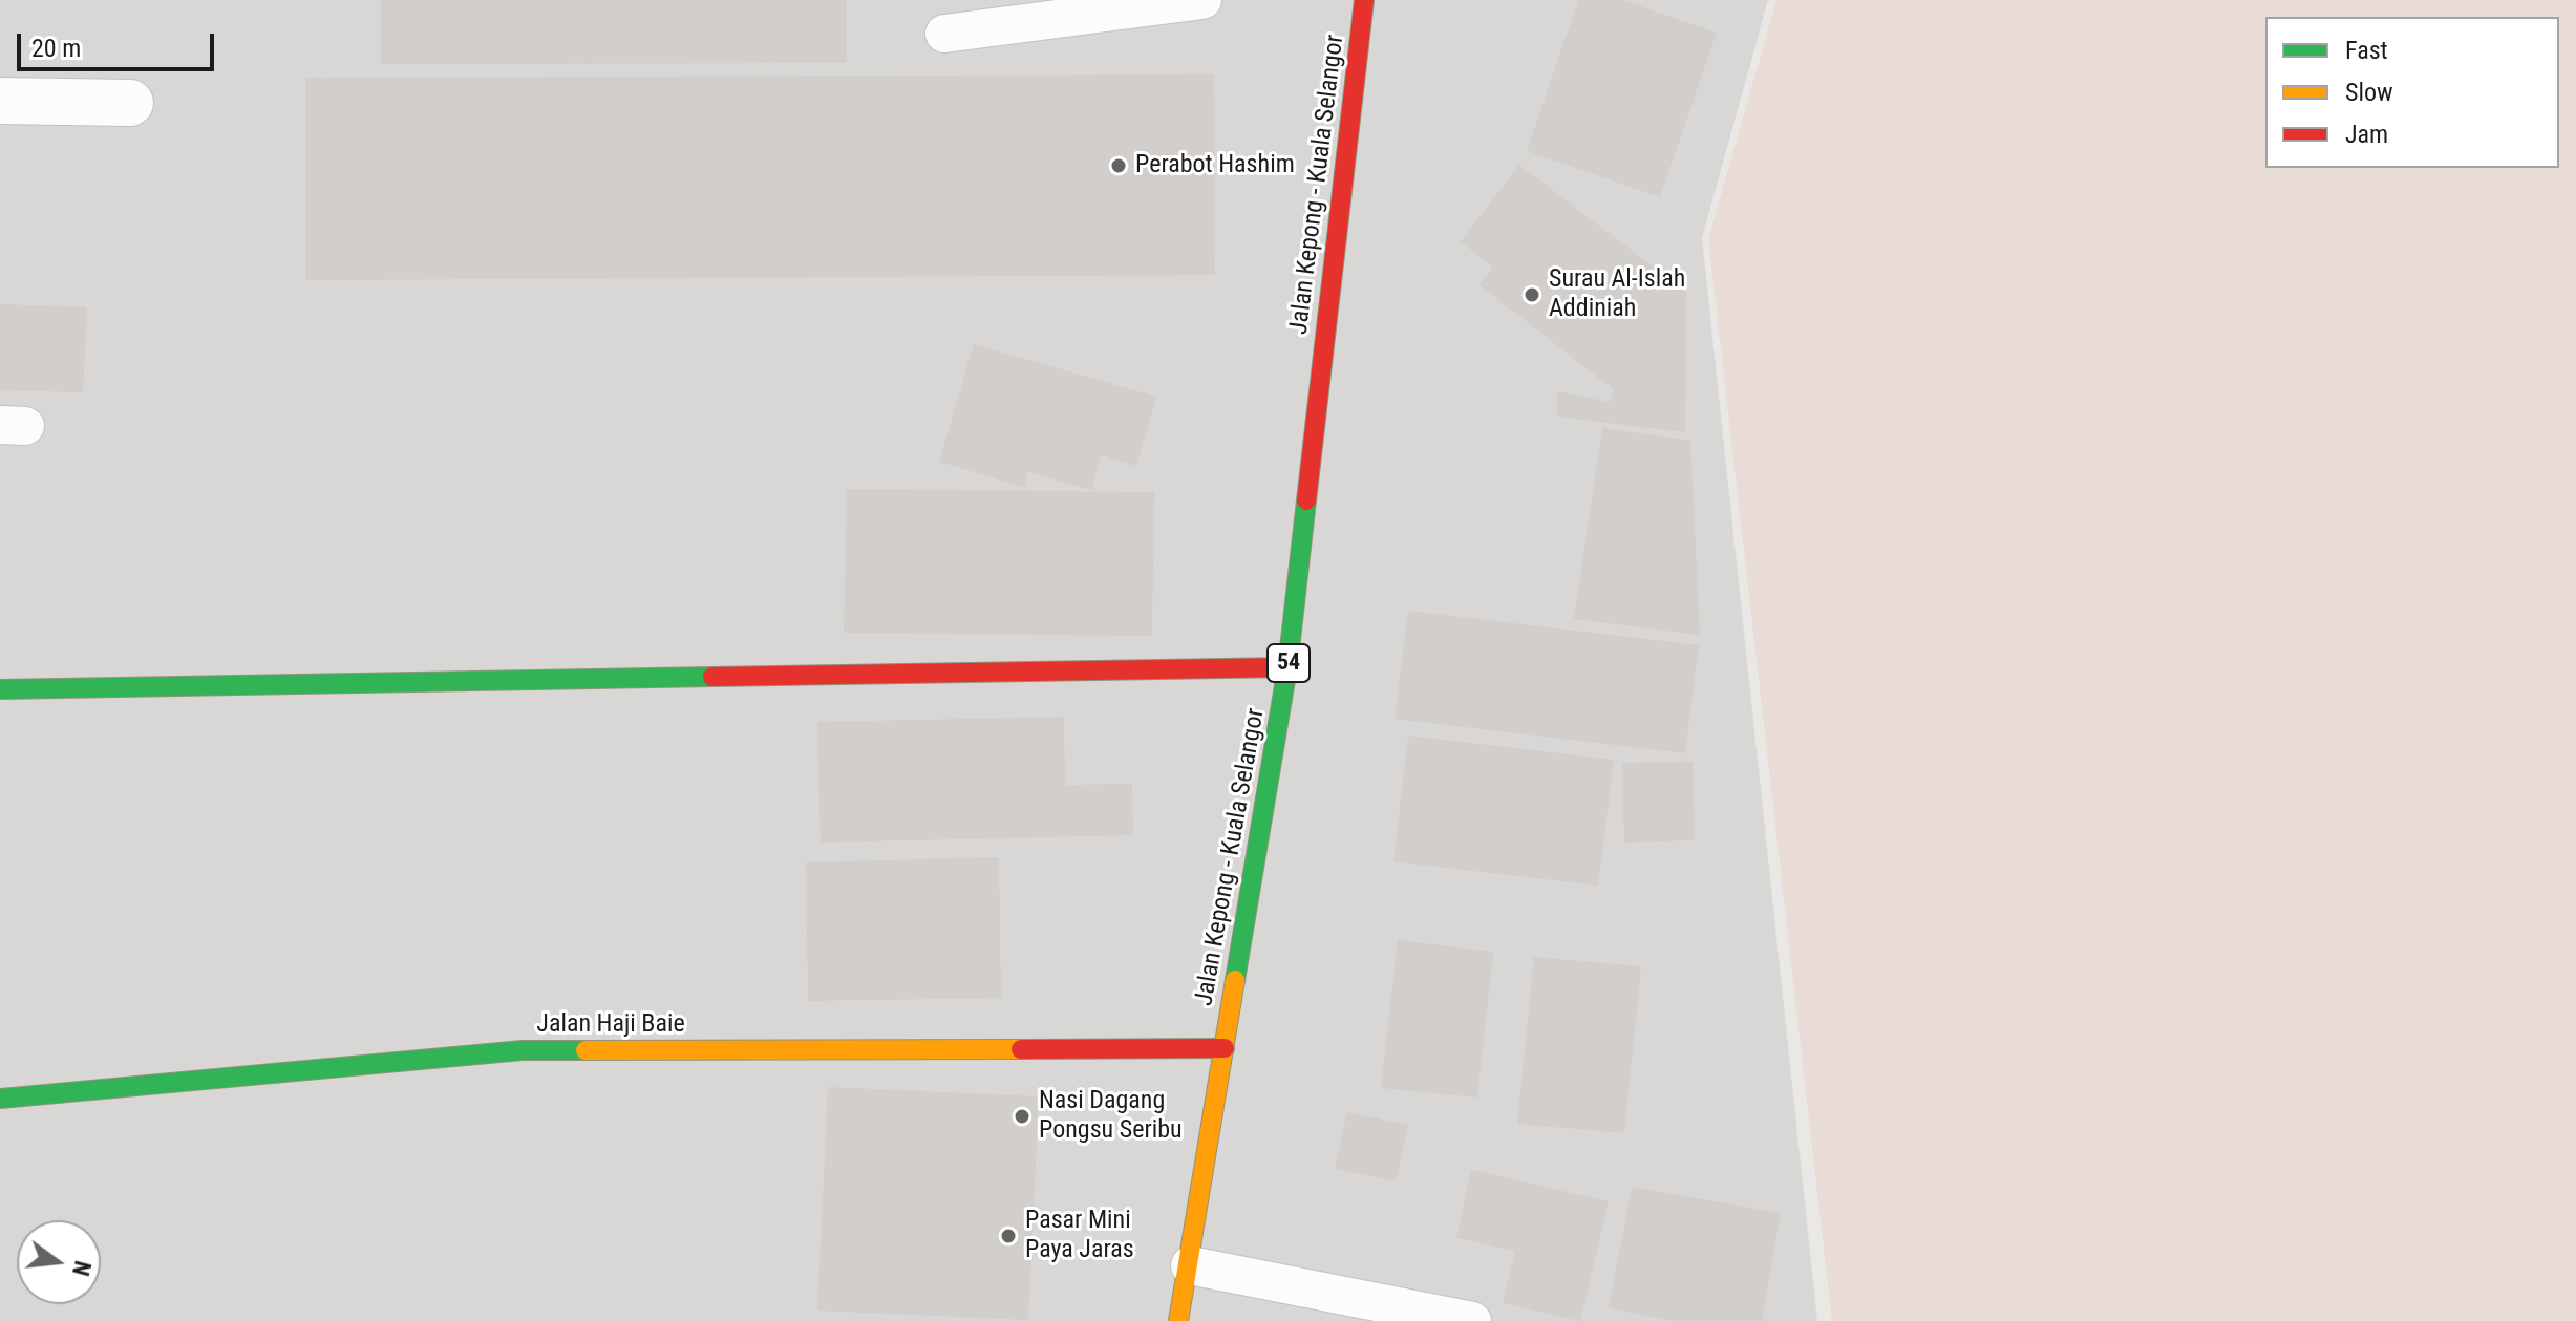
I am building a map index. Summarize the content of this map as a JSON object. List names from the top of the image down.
{
  "streets": {
    "main road": ["Jalan Kepong - Kuala Selangor", "54", "Jalan Haji Baie"]
  },
  "crossings": [
    ["Jalan Kepong - Kuala Selangor", "Jalan Haji Baie"]
  ],
  "places": [
    "Perabot Hashim",
    "Surau Al-Islah Addiniah",
    "Nasi Dagang Pongsu Seribu",
    "Pasar Mini Paya Jaras"
  ],
  "legend": ["Fast", "Slow", "Jam"],
  "scale_bar": "20 m",
  "north": "right"
}
